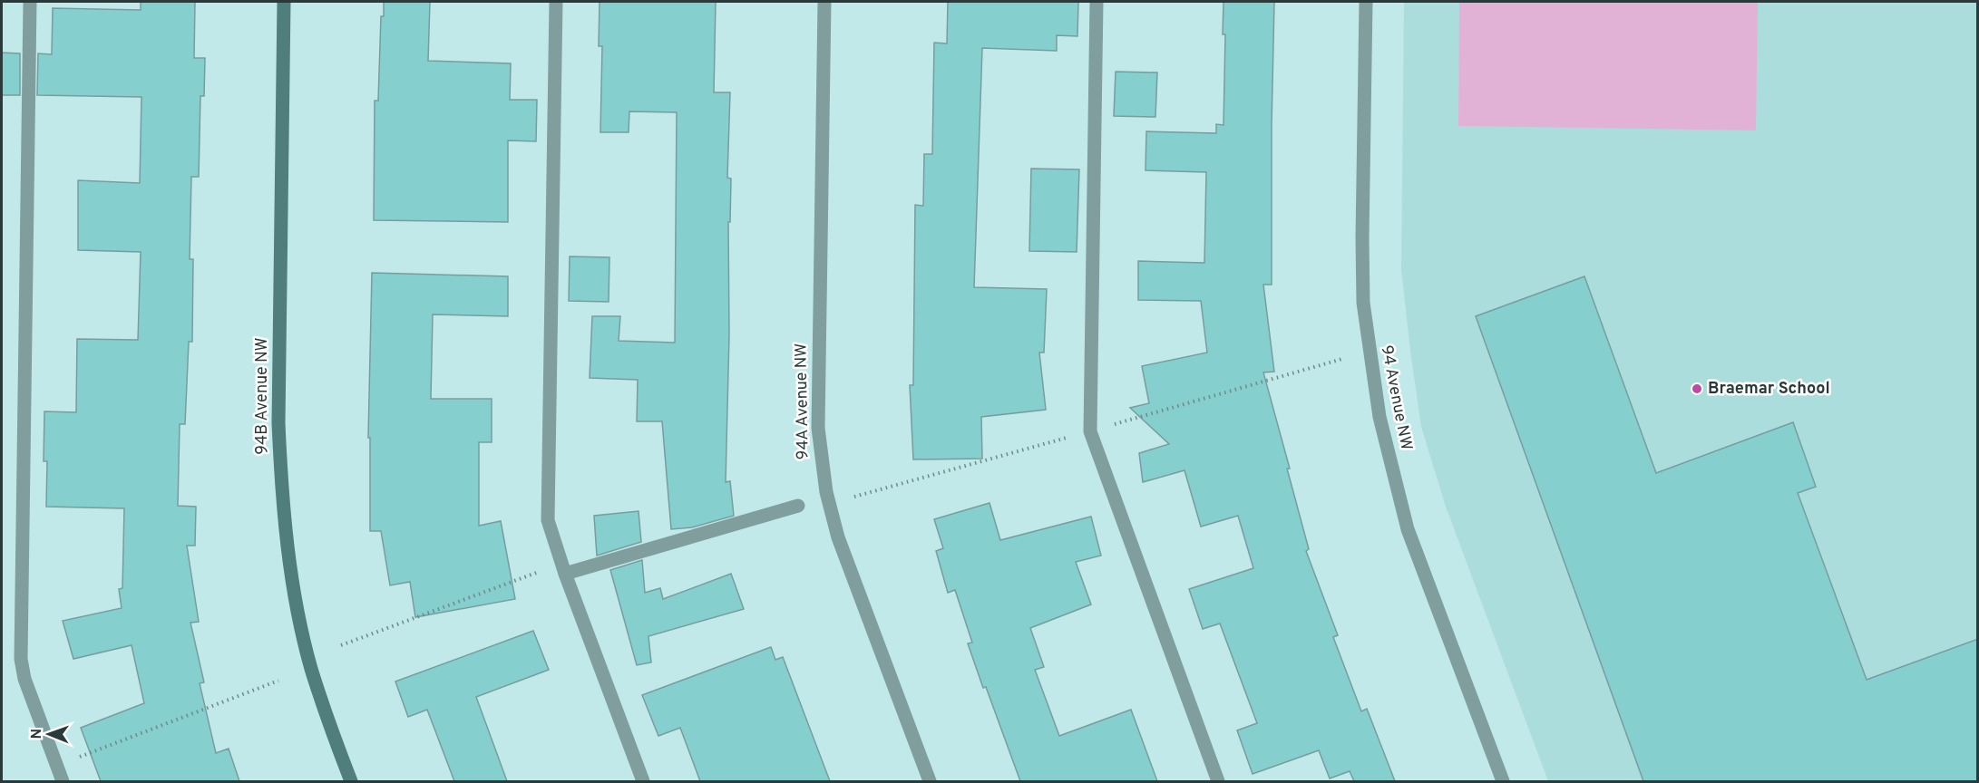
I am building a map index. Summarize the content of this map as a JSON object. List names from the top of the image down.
{
  "streets": {
    "street": ["94B Avenue NW", "94 Avenue NW", "94A Avenue NW"]
  },
  "places": ["Braemar School"],
  "north": "left"
}
